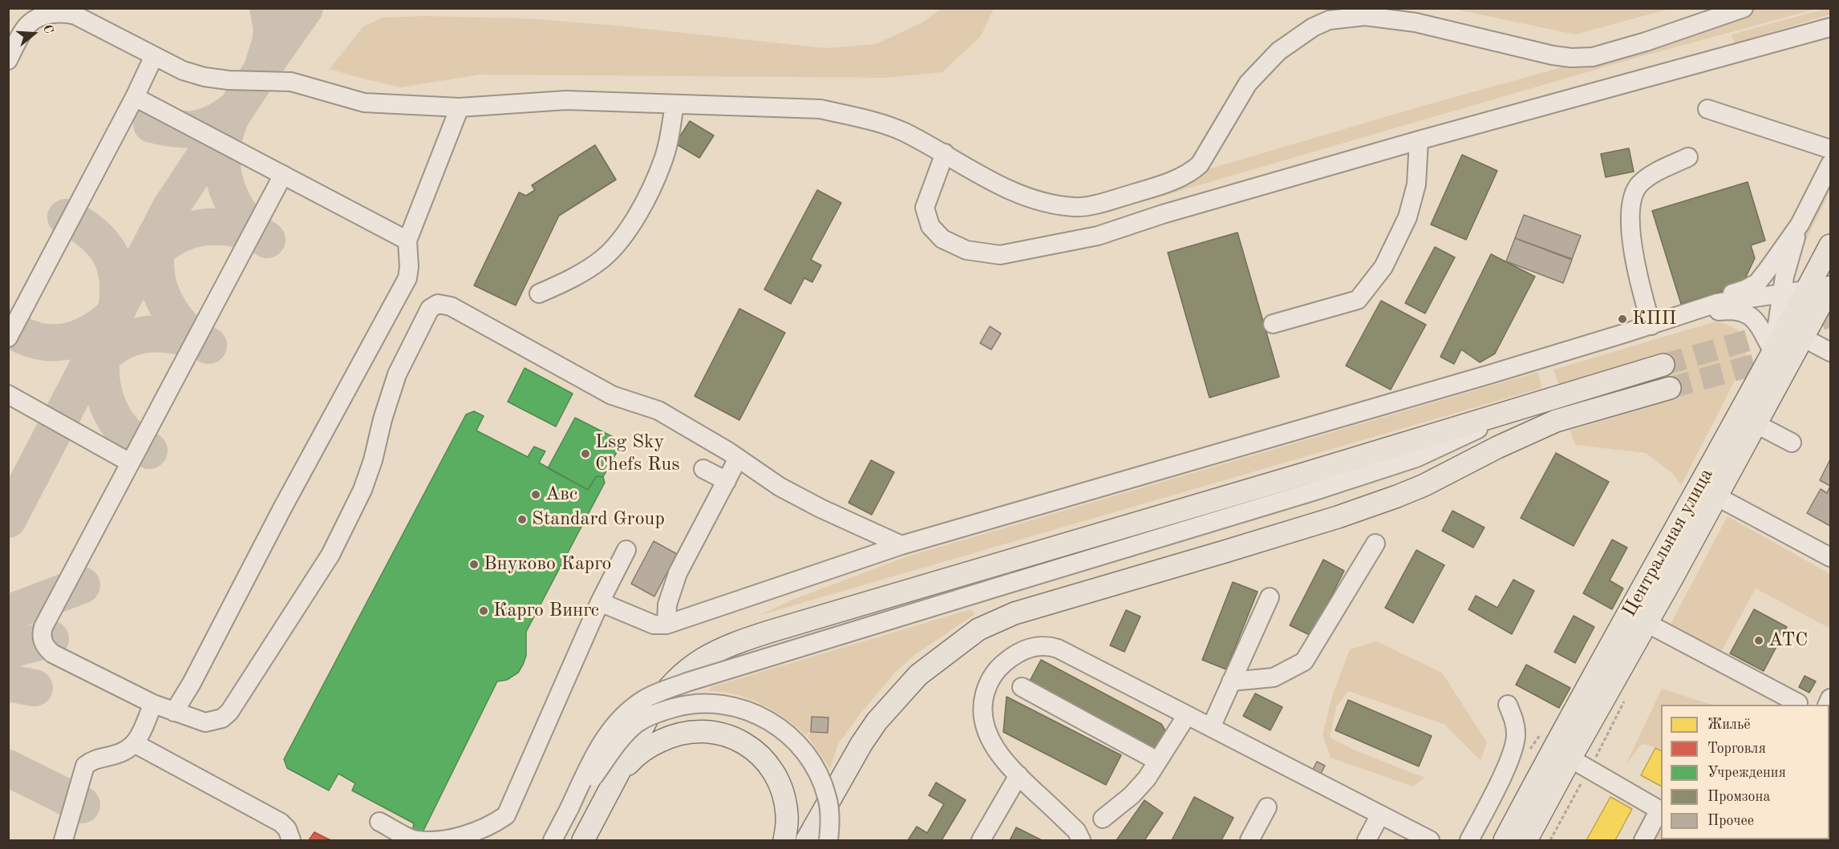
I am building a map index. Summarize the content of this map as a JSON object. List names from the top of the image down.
{
  "streets": {
    "main road": ["Центральная улица"]
  },
  "places": [
    "КПП",
    "Lsg Sky Chefs Rus",
    "Авс",
    "Standard Group",
    "Внуково Карго",
    "Карго Вингс",
    "АТС"
  ],
  "legend": [
    "Жильё",
    "Торговля",
    "Учреждения",
    "Промзона",
    "Прочее"
  ],
  "north": "right"
}
